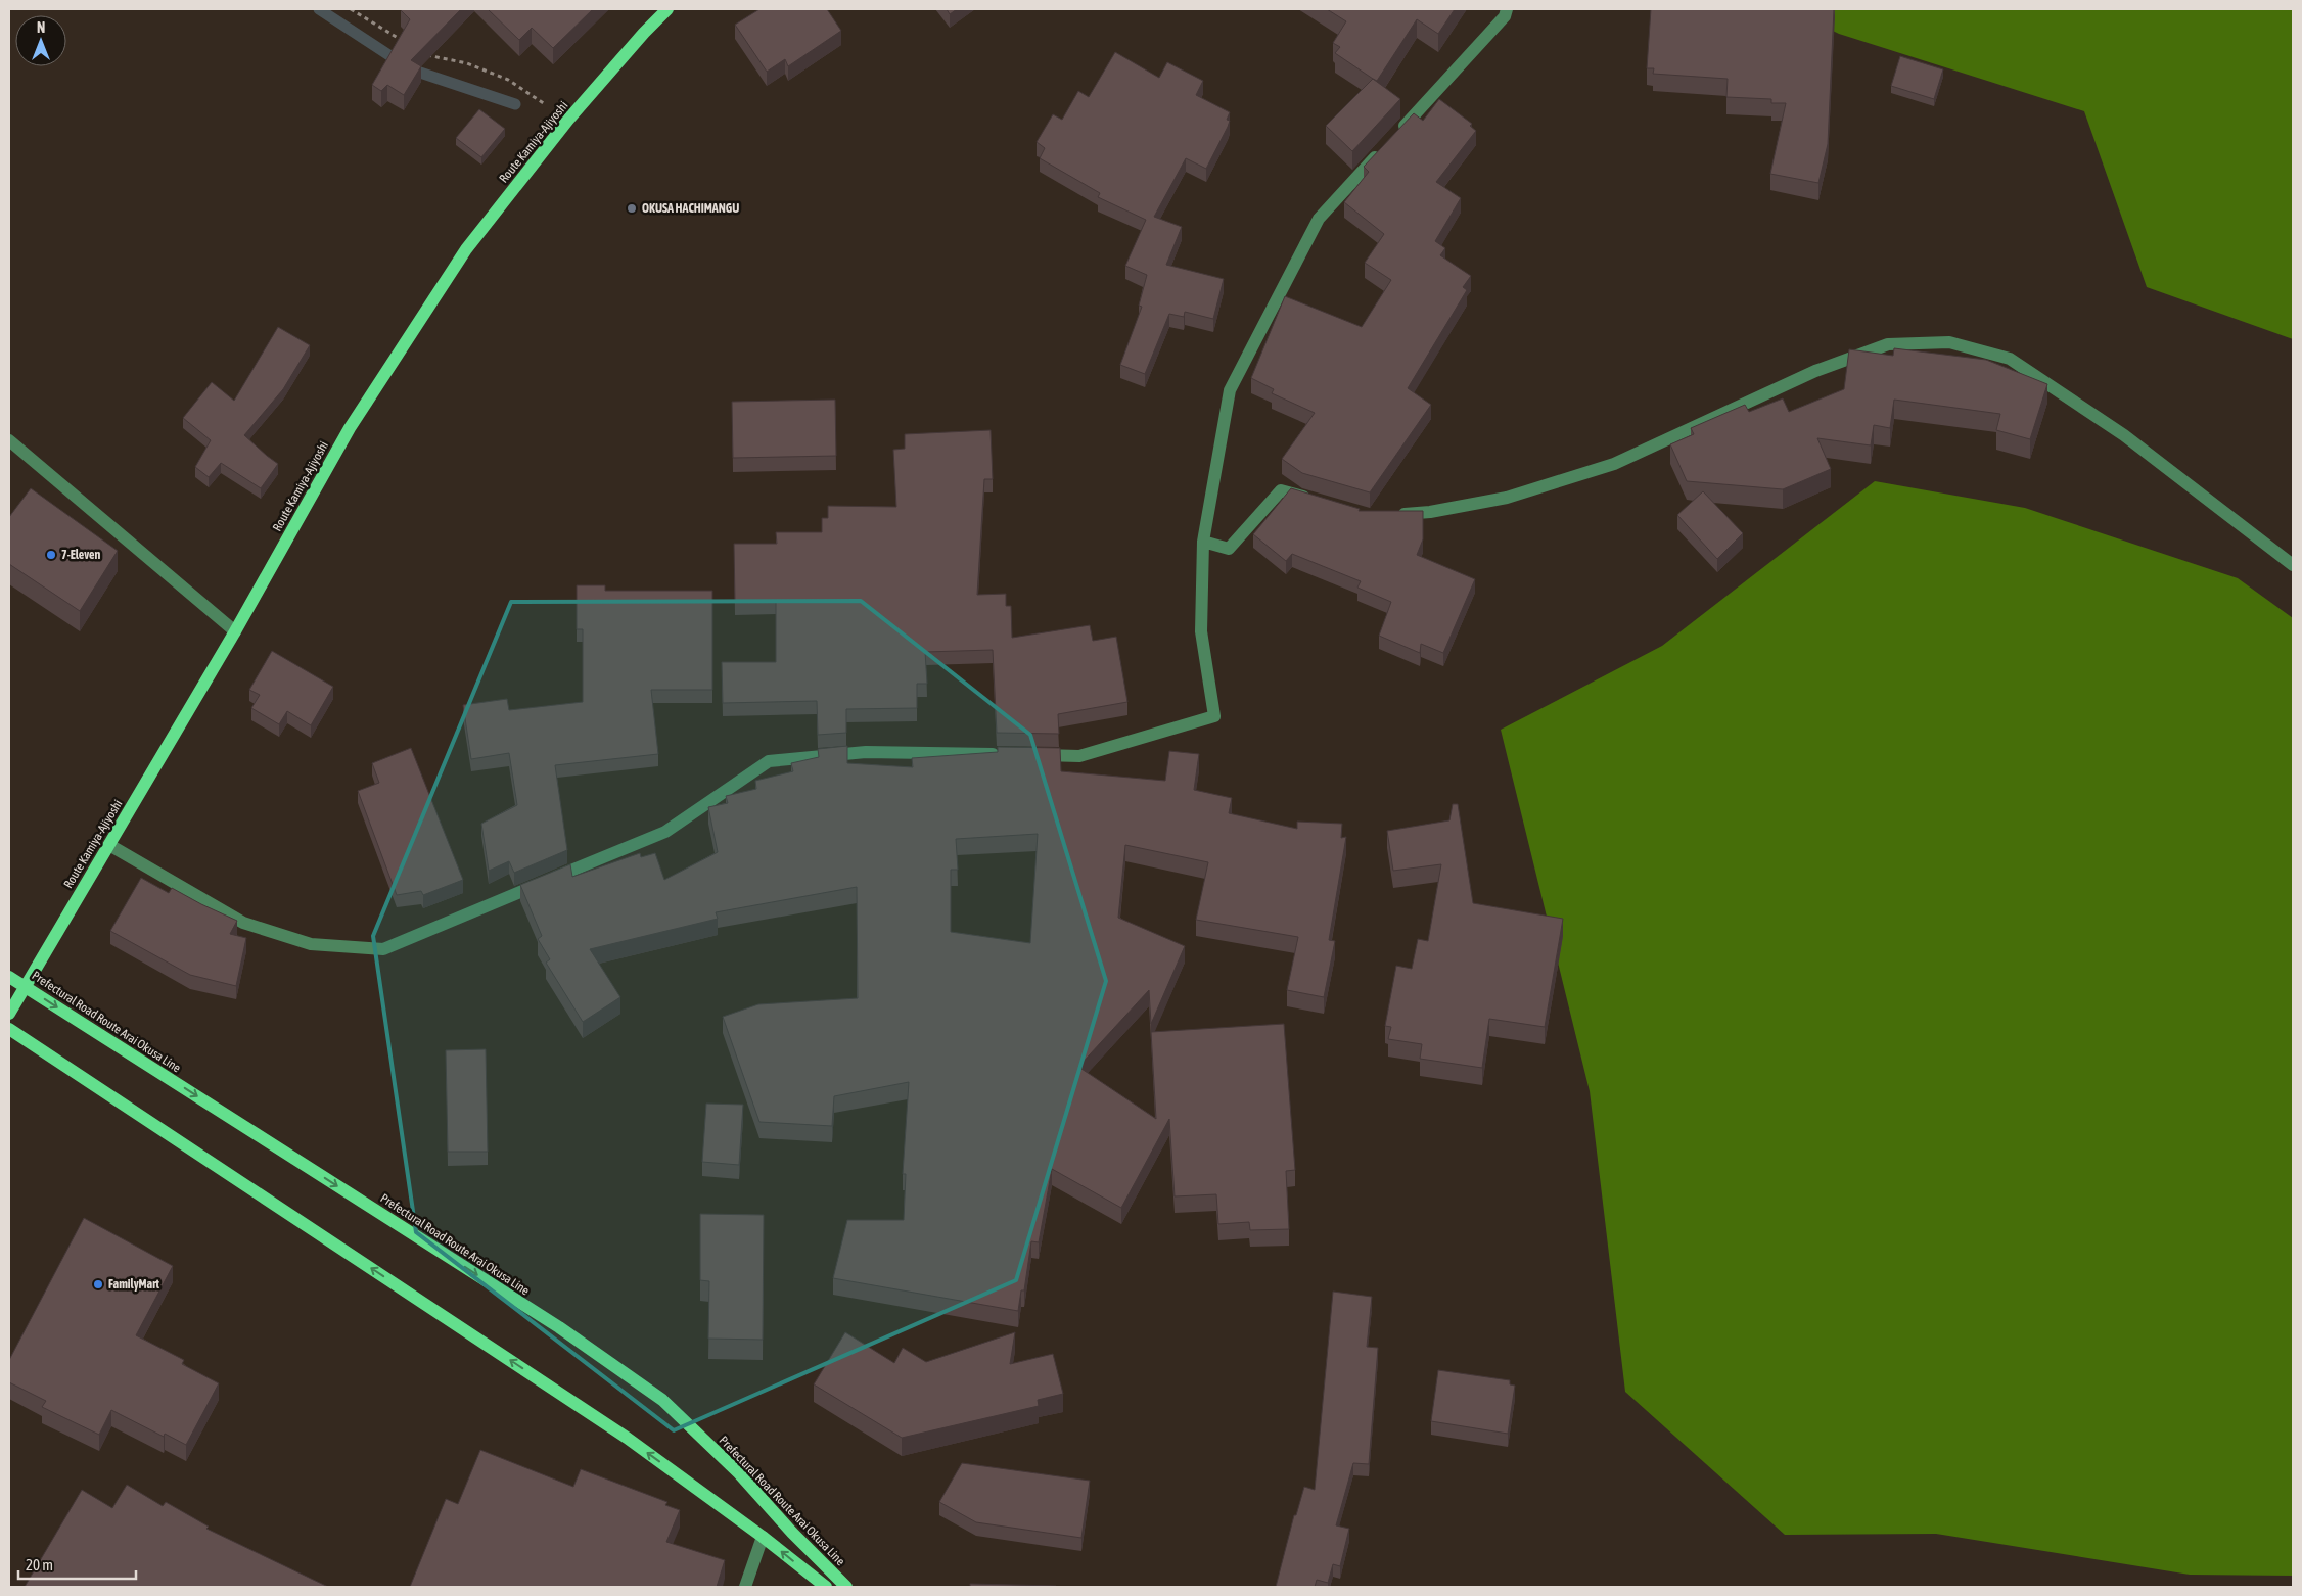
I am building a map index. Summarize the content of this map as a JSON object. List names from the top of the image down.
{
  "streets": {
    "main road": ["Route Kamiya-Ajiyoshi", "Prefectural Road Route Arai Okusa Line"]
  },
  "crossings": [
    ["Route Kamiya-Ajiyoshi", "Prefectural Road Route Arai Okusa Line"]
  ],
  "places": ["OKUSA HACHIMANGU", "7-Eleven", "FamilyMart"],
  "scale_bar": "20 m",
  "north": "top"
}
